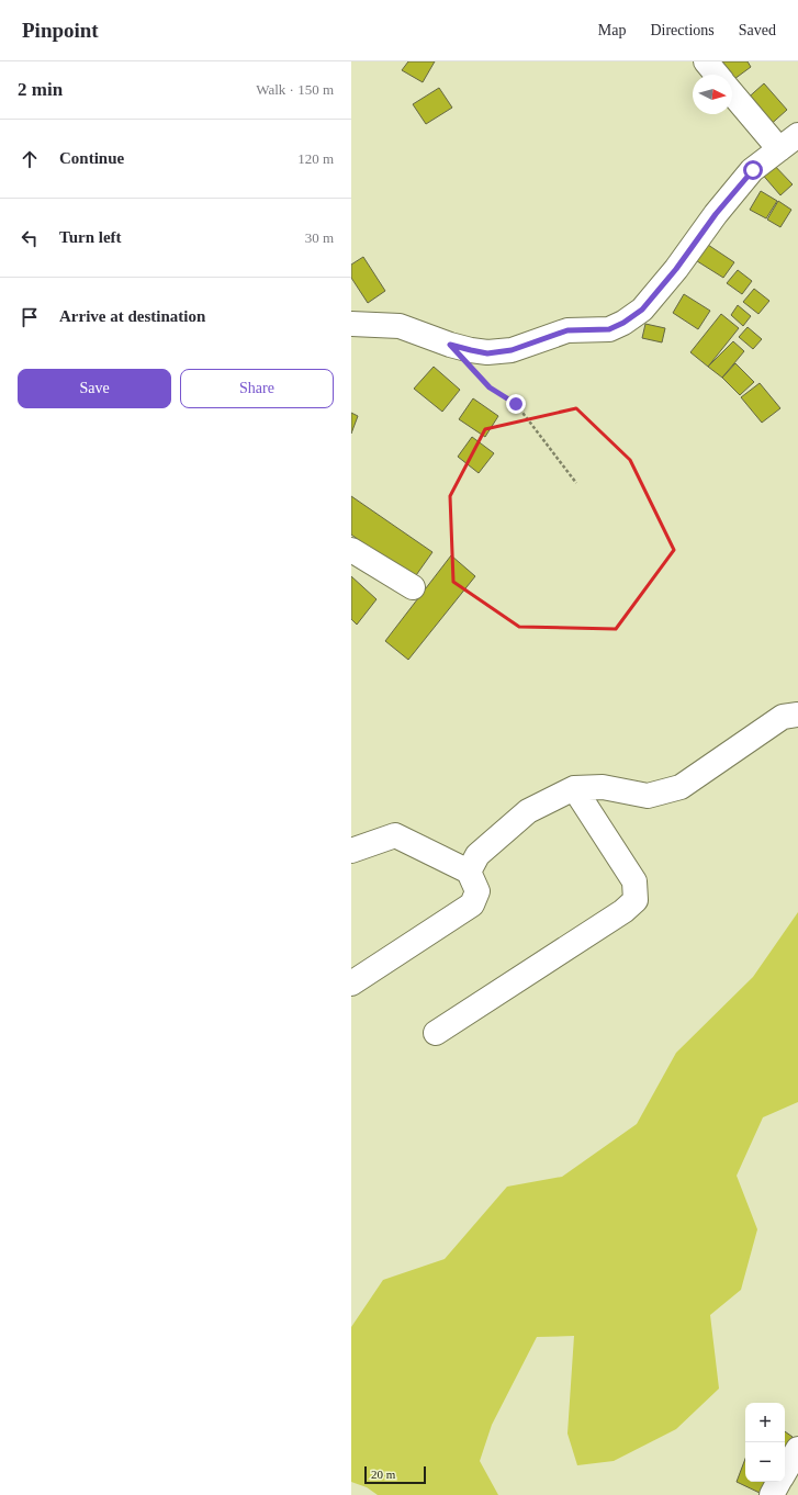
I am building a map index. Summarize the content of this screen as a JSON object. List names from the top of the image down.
{
  "scale_bar": "20 m",
  "north": "right",
  "page": {
    "header": "Pinpoint",
    "nav": ["Map", "Directions", "Saved"],
    "heading": ["2 min", "Walk · 150 m"],
    "list": [
      ["Continue", "120 m"],
      ["Turn left", "30 m"],
      "Arrive at destination"
    ],
    "buttons": ["Save", "Share"],
    "map_buttons": ["+", "−"],
    "scale": "20 m"
  }
}
